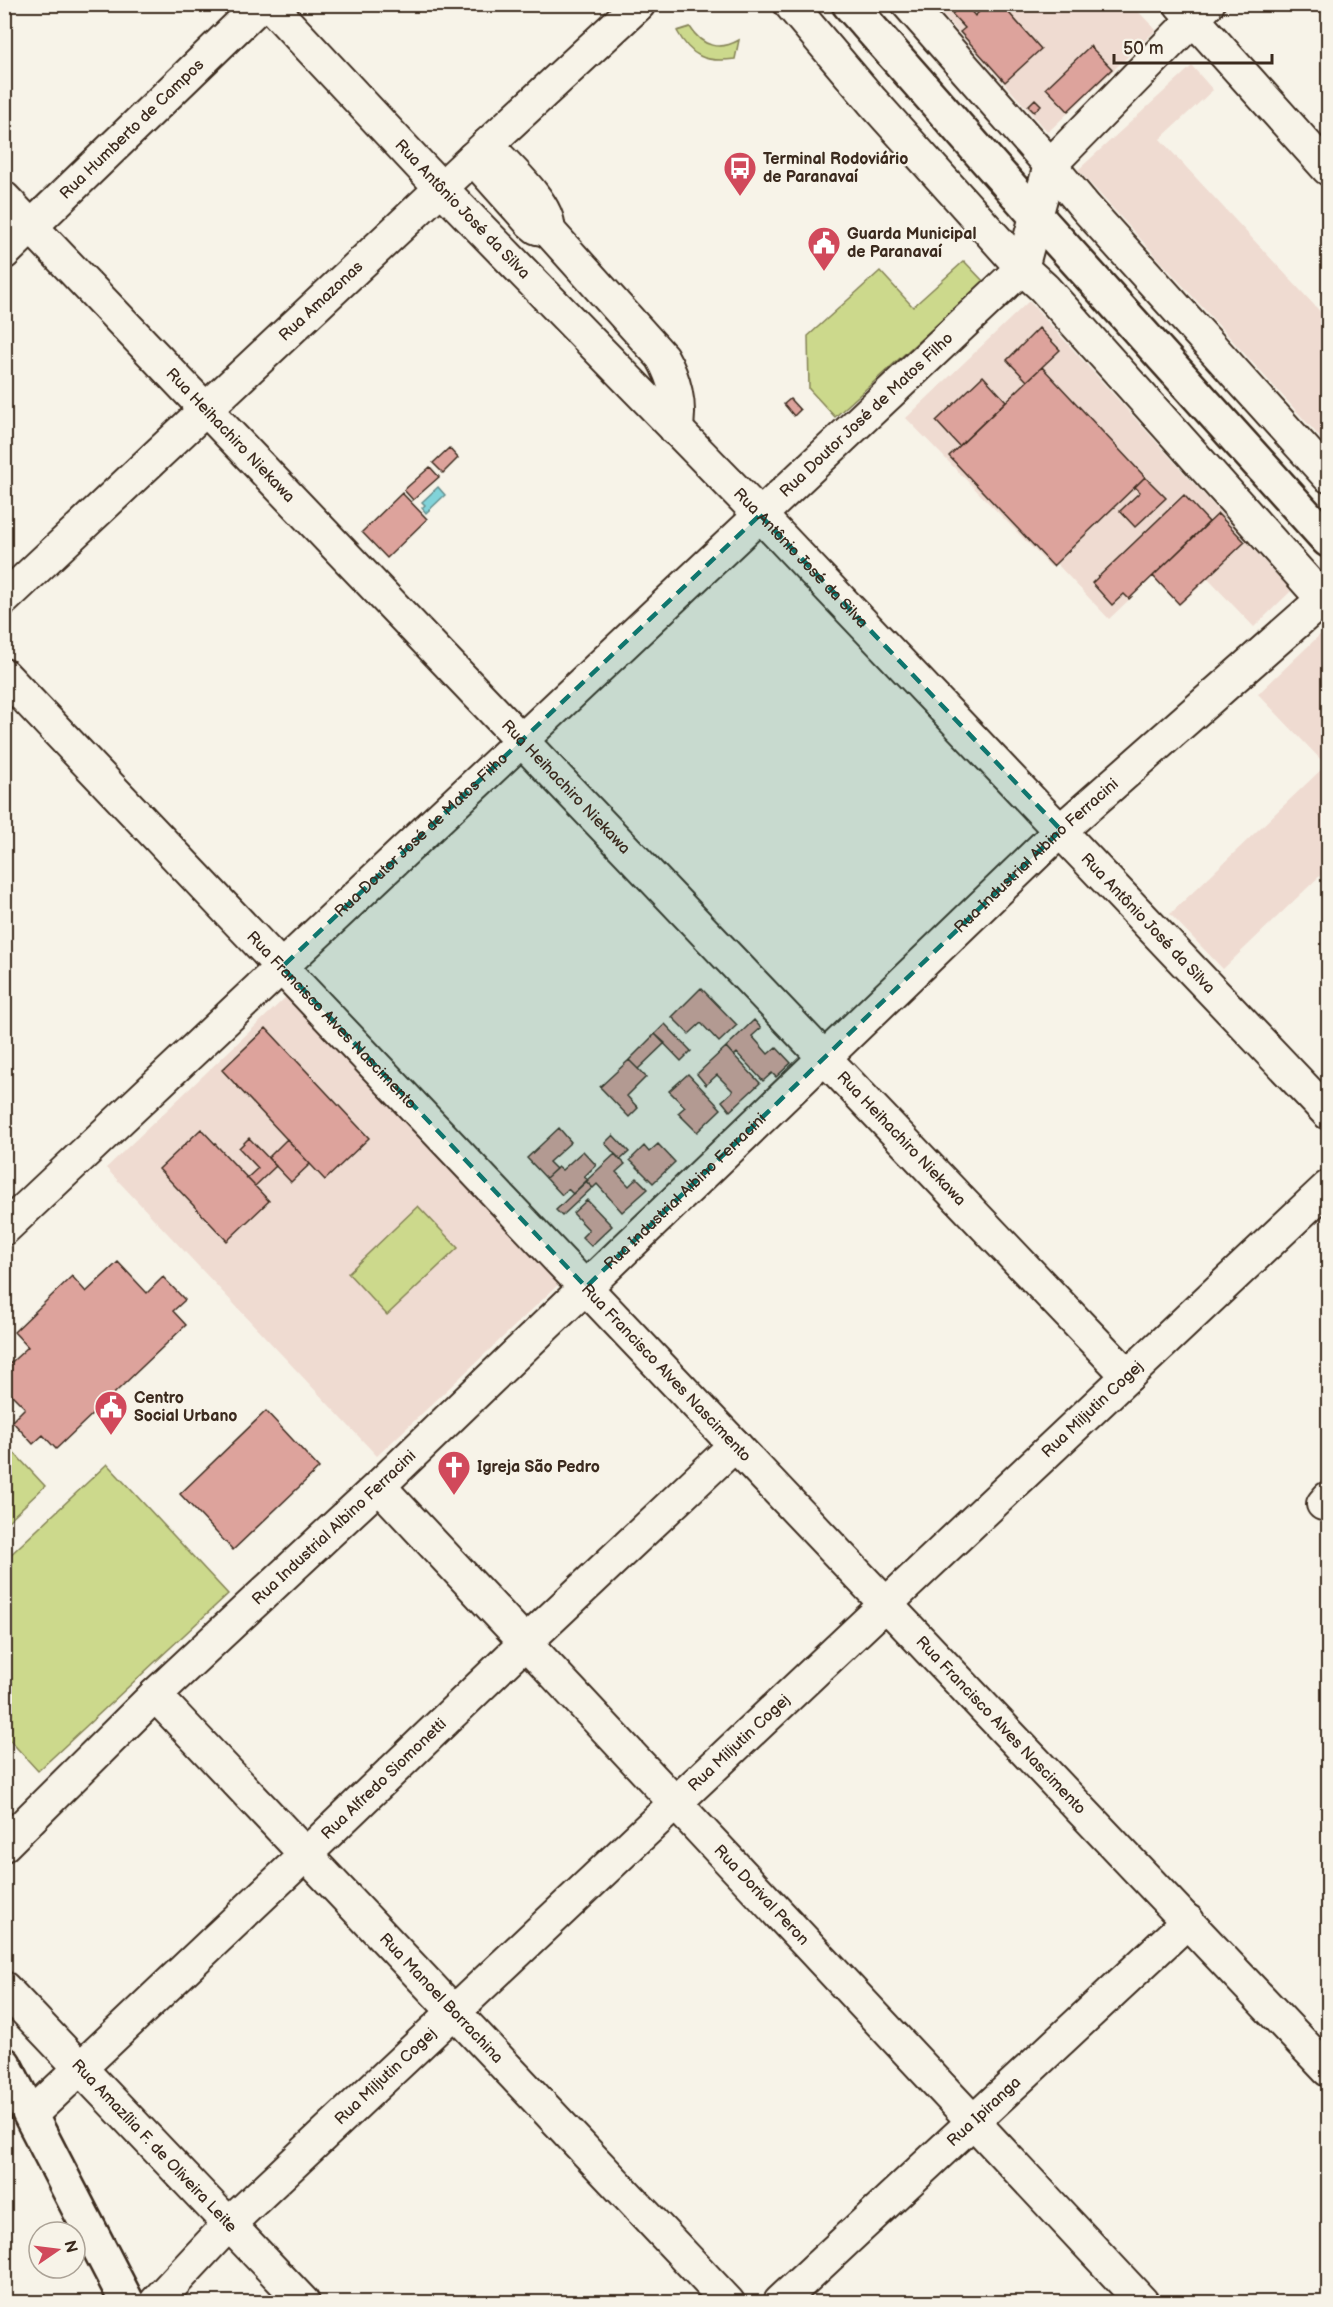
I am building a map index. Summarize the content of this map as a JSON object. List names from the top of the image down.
{
  "streets": {
    "street": [
      "Rua Humberto de Campos",
      "Rua Antônio José da Silva",
      "Rua Amazonas",
      "Rua Doutor José de Matos Filho",
      "Rua Heihachiro Niekawa",
      "Rua Industrial Albino Ferracini",
      "Rua Francisco Alves Nascimento",
      "Rua Miljutin Cogej",
      "Rua Alfredo Siomonetti",
      "Rua Dorival Peron",
      "Rua Manoel Borrachina",
      "Rua Ipiranga",
      "Rua Amazília F. de Oliveira Leite"
    ]
  },
  "crossings": [
    ["Rua Humberto de Campos", "Rua Heihachiro Niekawa"],
    ["Rua Antônio José da Silva", "Rua Amazonas"],
    ["Rua Antônio José da Silva", "Rua Doutor José de Matos Filho"],
    ["Rua Antônio José da Silva", "Rua Industrial Albino Ferracini"],
    ["Rua Amazonas", "Rua Heihachiro Niekawa"],
    ["Rua Doutor José de Matos Filho", "Rua Heihachiro Niekawa"],
    ["Rua Doutor José de Matos Filho", "Rua Francisco Alves Nascimento"],
    ["Rua Heihachiro Niekawa", "Rua Industrial Albino Ferracini"],
    ["Rua Heihachiro Niekawa", "Rua Miljutin Cogej"],
    ["Rua Industrial Albino Ferracini", "Rua Francisco Alves Nascimento"],
    ["Rua Industrial Albino Ferracini", "Rua Dorival Peron"],
    ["Rua Industrial Albino Ferracini", "Rua Manoel Borrachina"],
    ["Rua Francisco Alves Nascimento", "Rua Miljutin Cogej"],
    ["Rua Francisco Alves Nascimento", "Rua Alfredo Siomonetti"],
    ["Rua Francisco Alves Nascimento", "Rua Ipiranga"],
    ["Rua Miljutin Cogej", "Rua Dorival Peron"],
    ["Rua Miljutin Cogej", "Rua Manoel Borrachina"],
    ["Rua Miljutin Cogej", "Rua Amazília F. de Oliveira Leite"],
    ["Rua Alfredo Siomonetti", "Rua Dorival Peron"],
    ["Rua Alfredo Siomonetti", "Rua Manoel Borrachina"],
    ["Rua Alfredo Siomonetti", "Rua Amazília F. de Oliveira Leite"],
    ["Rua Dorival Peron", "Rua Ipiranga"]
  ],
  "places": {
    "bus stop": ["Terminal Rodoviário de Paranavaí"],
    "public building": ["Guarda Municipal de Paranavaí", "Centro Social Urbano"],
    "church": ["Igreja São Pedro"]
  },
  "scale_bar": "50 m",
  "north": "right"
}
